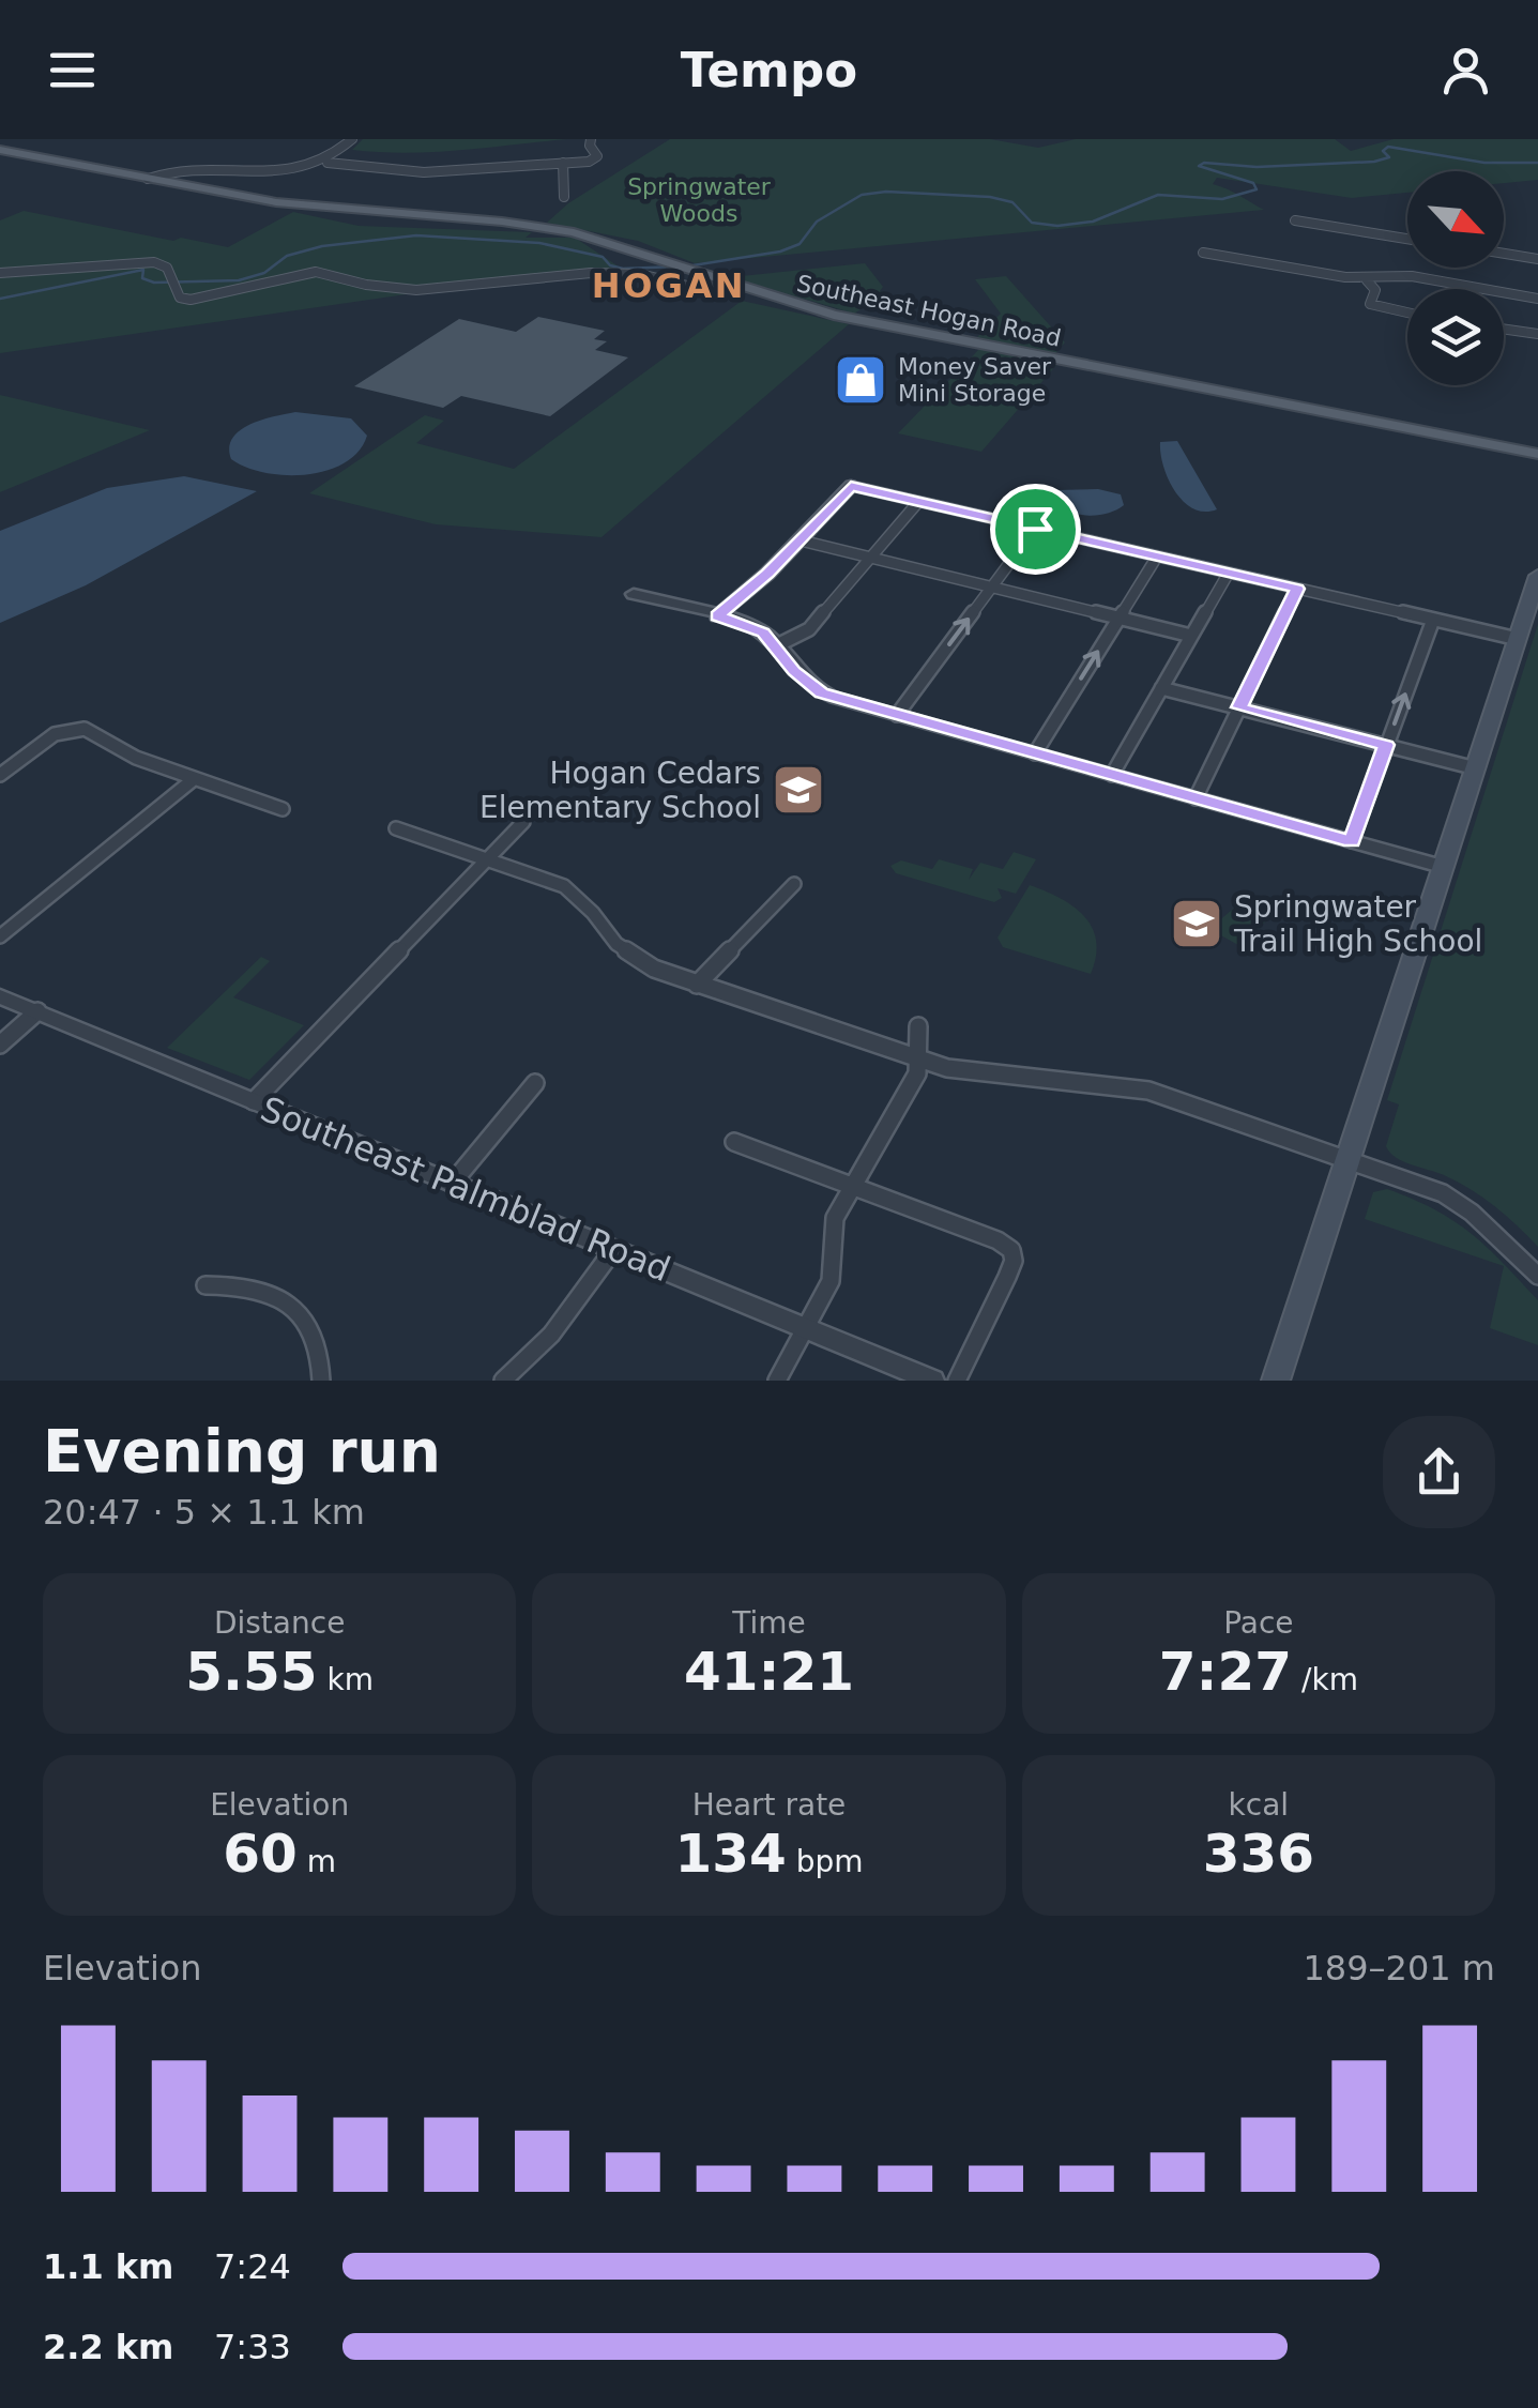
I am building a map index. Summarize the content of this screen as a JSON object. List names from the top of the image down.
{
  "streets": {
    "main road": ["Southeast Hogan Road"],
    "street": ["Southeast Palmblad Road"]
  },
  "districts": ["HOGAN"],
  "parks": ["Springwater Woods"],
  "places": {
    "shop": ["Money Saver Mini Storage"],
    "school or university": ["Hogan Cedars Elementary School", "Springwater Trail High School"]
  },
  "north": "bottom right",
  "page": {
    "header": "Tempo",
    "heading": ["Evening run", "20:47 · 5 × 1.1 km"],
    "stats": [
      ["Distance", "5.55 km"],
      ["Time", "41:21"],
      ["Pace", "7:27 /km"],
      ["Elevation", "60 m"],
      ["Heart rate", "134 bpm"],
      ["kcal", "336"]
    ],
    "chart": ["Elevation", "189–201 m"],
    "list": [
      {
        "name": "1.1 km",
        "note": "7:24"
      },
      {
        "name": "2.2 km",
        "note": "7:33"
      }
    ]
  }
}
